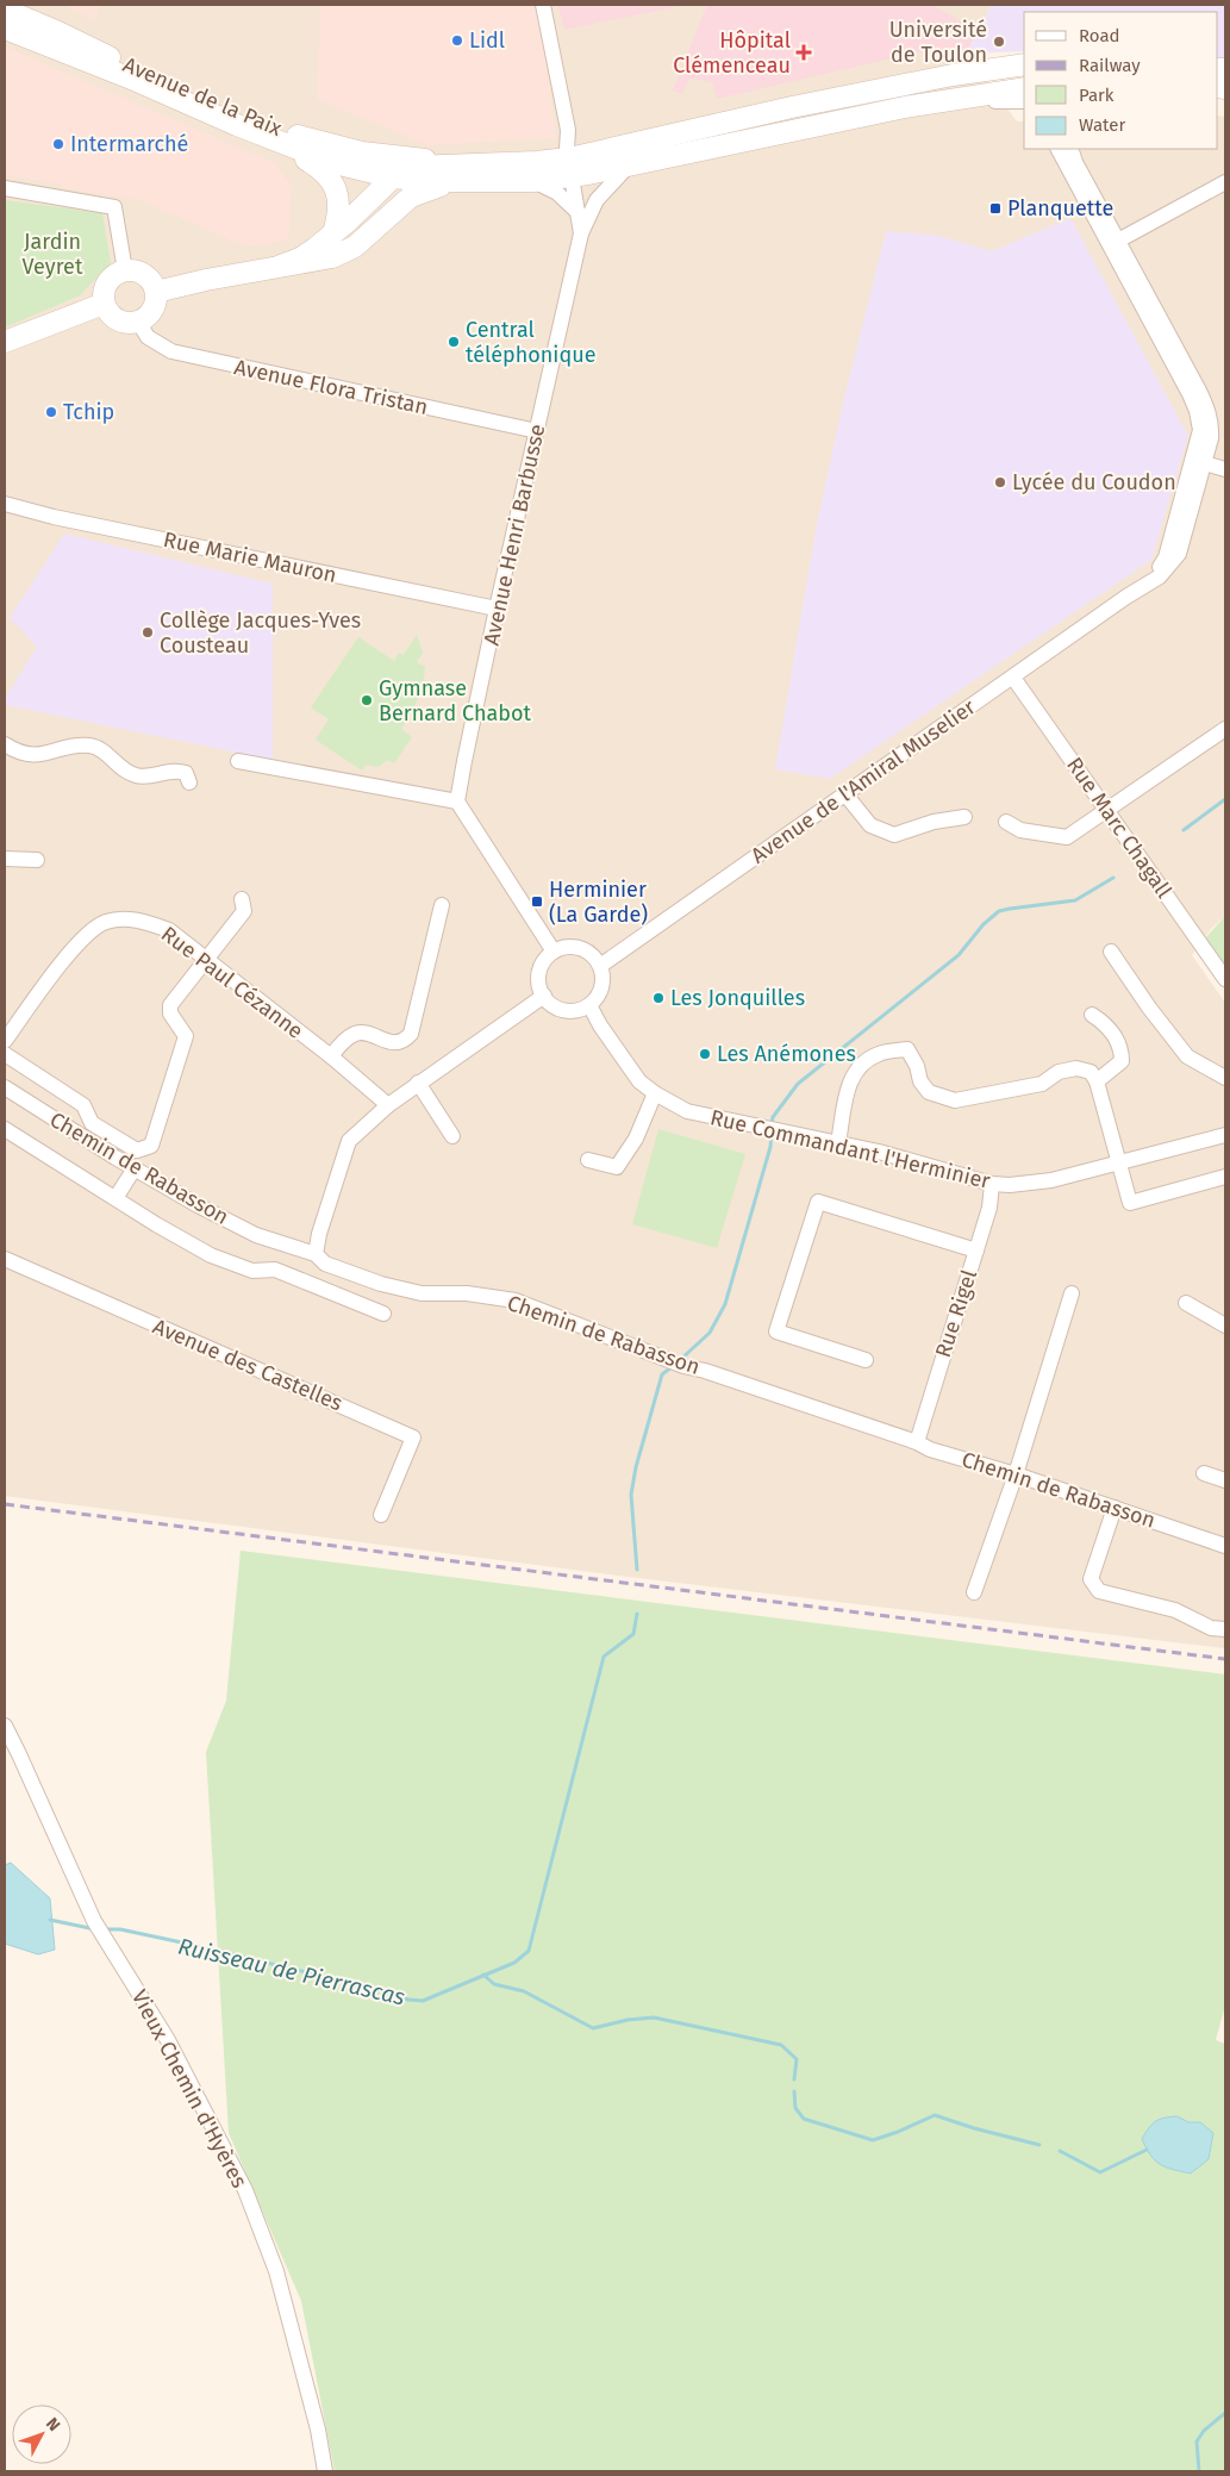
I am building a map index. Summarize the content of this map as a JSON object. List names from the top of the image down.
{
  "streets": {
    "main road": ["Avenue de la Paix"],
    "street": [
      "Avenue Flora Tristan",
      "Avenue Henri Barbusse",
      "Rue Marie Mauron",
      "Avenue de l'Amiral Muselier",
      "Rue Marc Chagall",
      "Rue Paul Cézanne",
      "Rue Commandant l'Herminier",
      "Chemin de Rabasson",
      "Rue Rigel",
      "Avenue des Castelles",
      "Vieux Chemin d'Hyères"
    ]
  },
  "crossings": [
    ["Avenue Flora Tristan", "Avenue Henri Barbusse"],
    ["Avenue Henri Barbusse", "Rue Marie Mauron"],
    ["Avenue de l'Amiral Muselier", "Rue Marc Chagall"],
    ["Avenue de l'Amiral Muselier", "Rue Commandant l'Herminier"],
    ["Rue Commandant l'Herminier", "Rue Rigel"],
    ["Chemin de Rabasson", "Rue Rigel"]
  ],
  "water": ["Ruisseau de Pierrascas"],
  "parks": ["Jardin Veyret"],
  "places": {
    "other": [
      "Lidl",
      "Université de Toulon",
      "Intermarché",
      "Central téléphonique",
      "Tchip",
      "Lycée du Coudon",
      "Collège Jacques-Yves Cousteau",
      "Gymnase Bernard Chabot",
      "Les Jonquilles",
      "Les Anémones"
    ],
    "health": ["Hôpital Clémenceau"],
    "transit": ["Planquette", "Herminier (La Garde)"]
  },
  "legend": [
    "Road",
    "Railway",
    "Park",
    "Water"
  ],
  "north": "top right"
}
